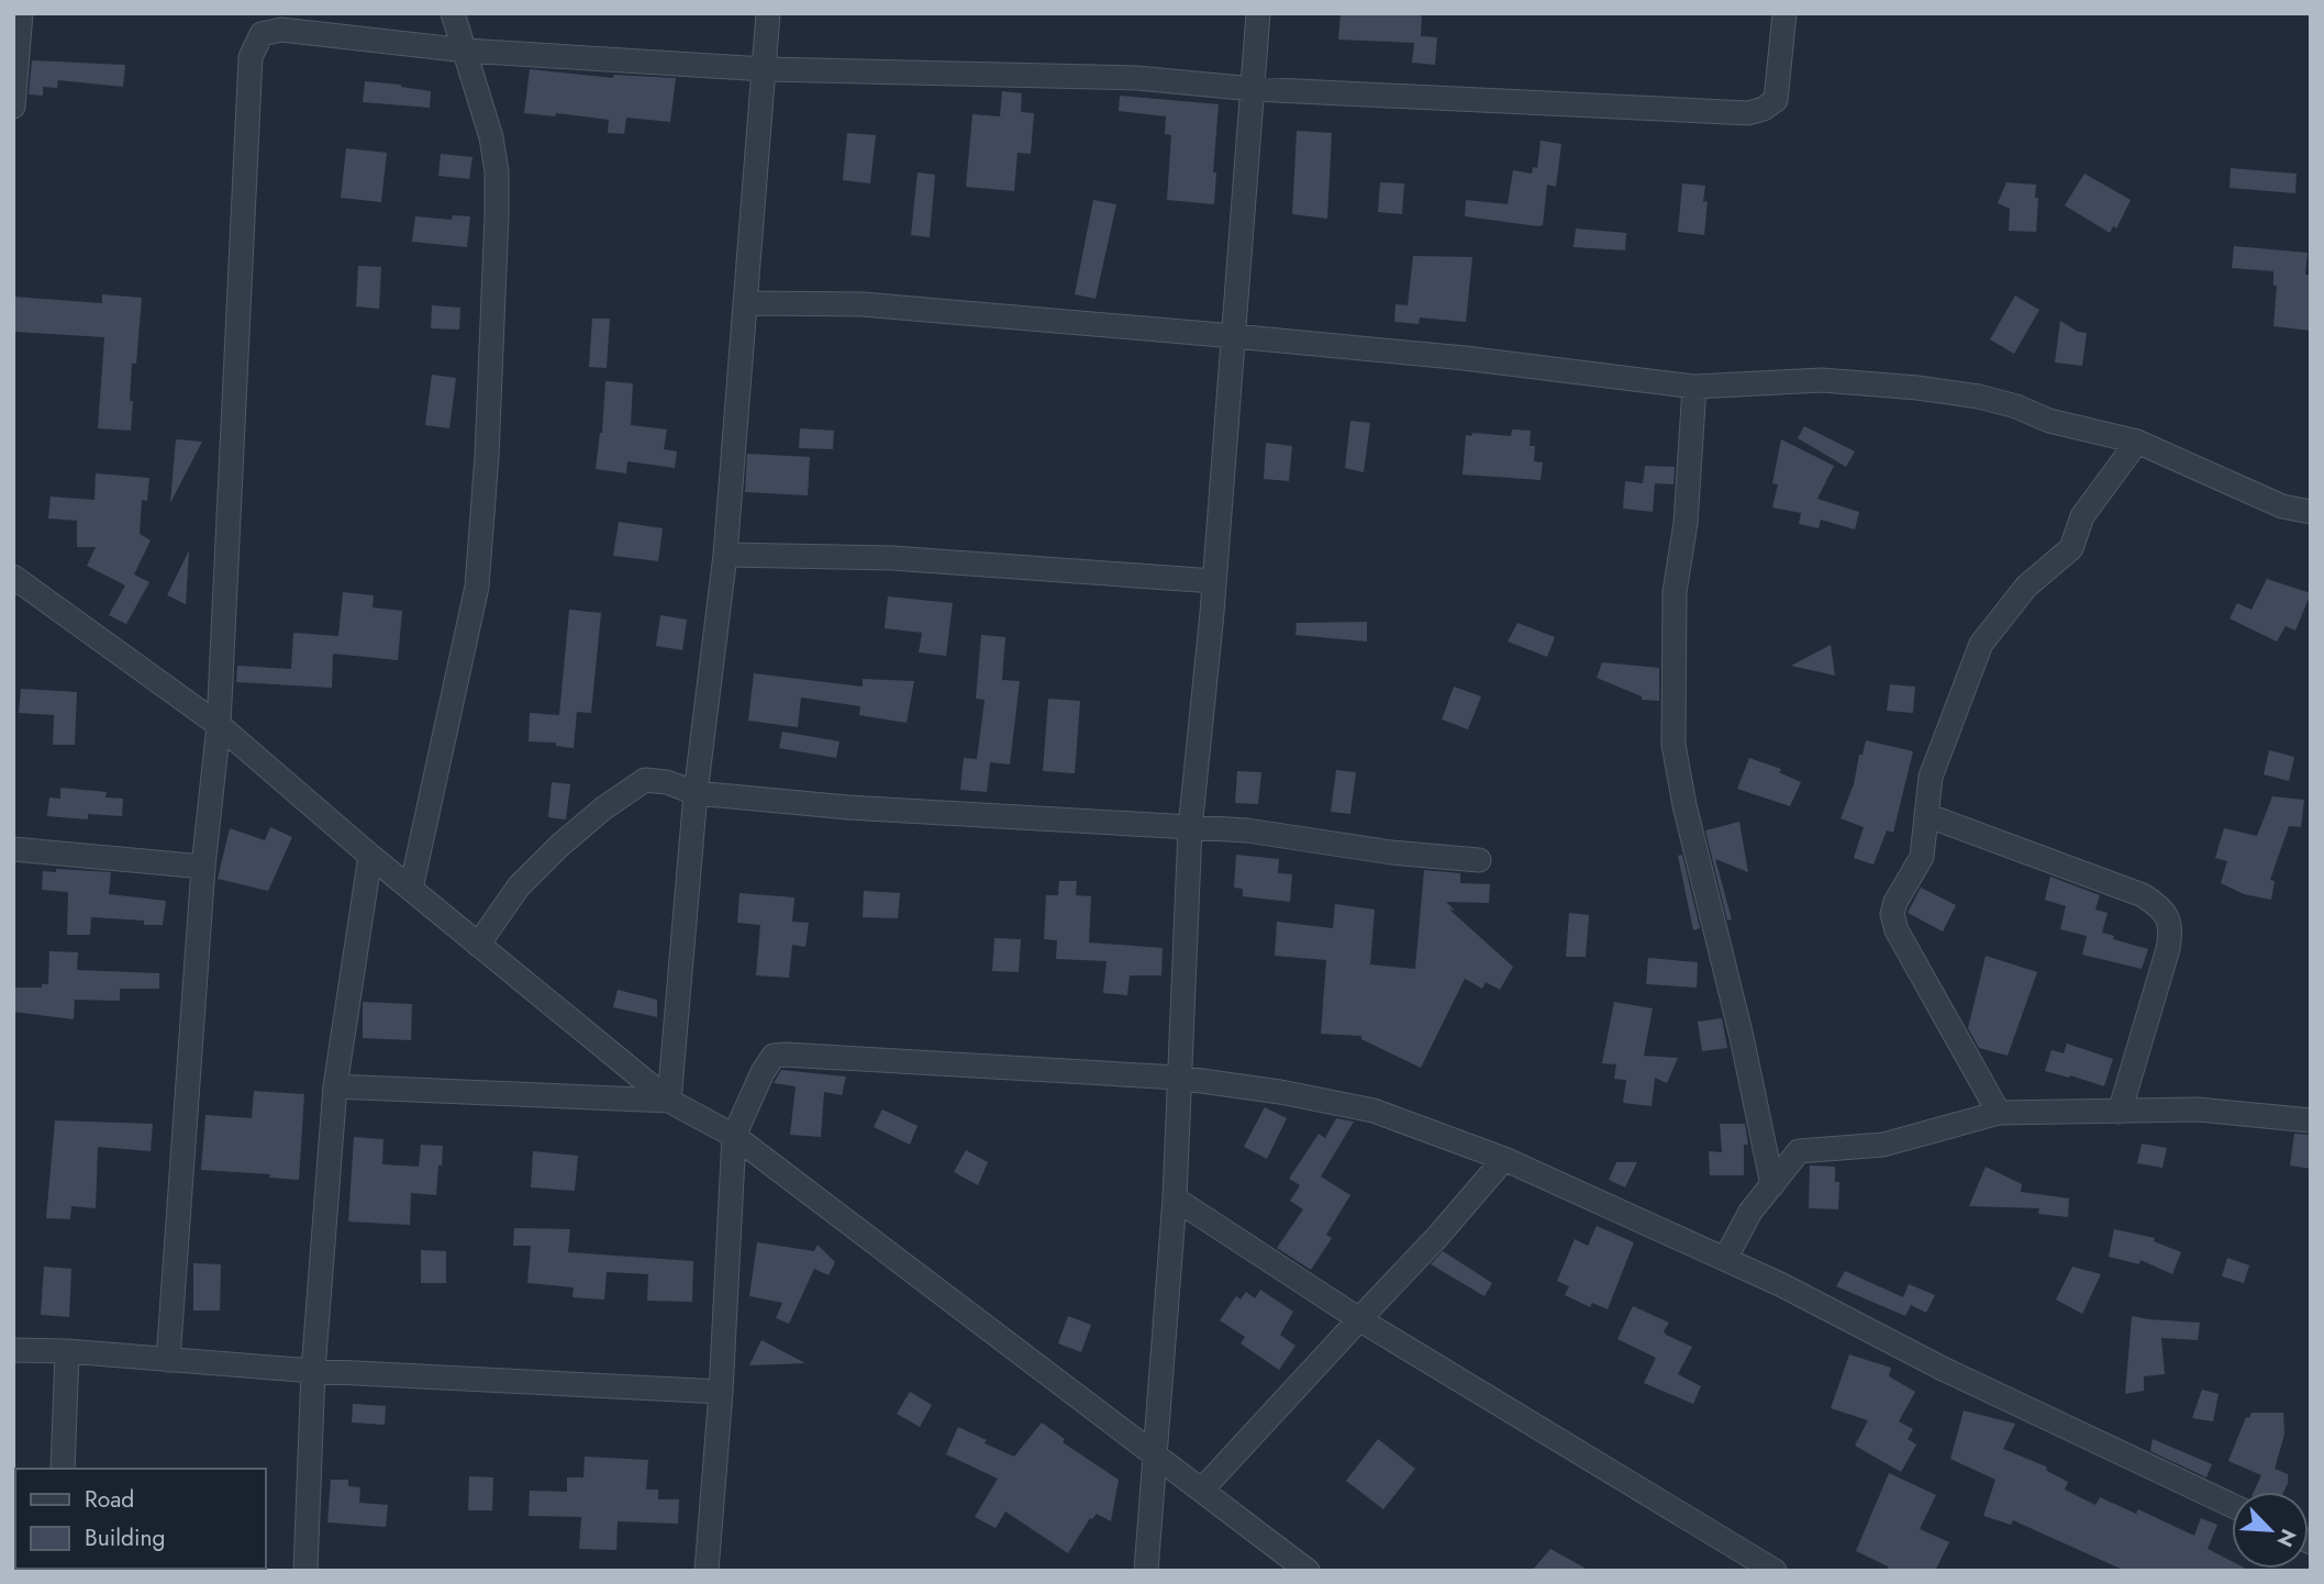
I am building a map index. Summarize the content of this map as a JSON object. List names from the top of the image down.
{
  "legend": ["Road", "Building"],
  "north": "bottom right"
}
